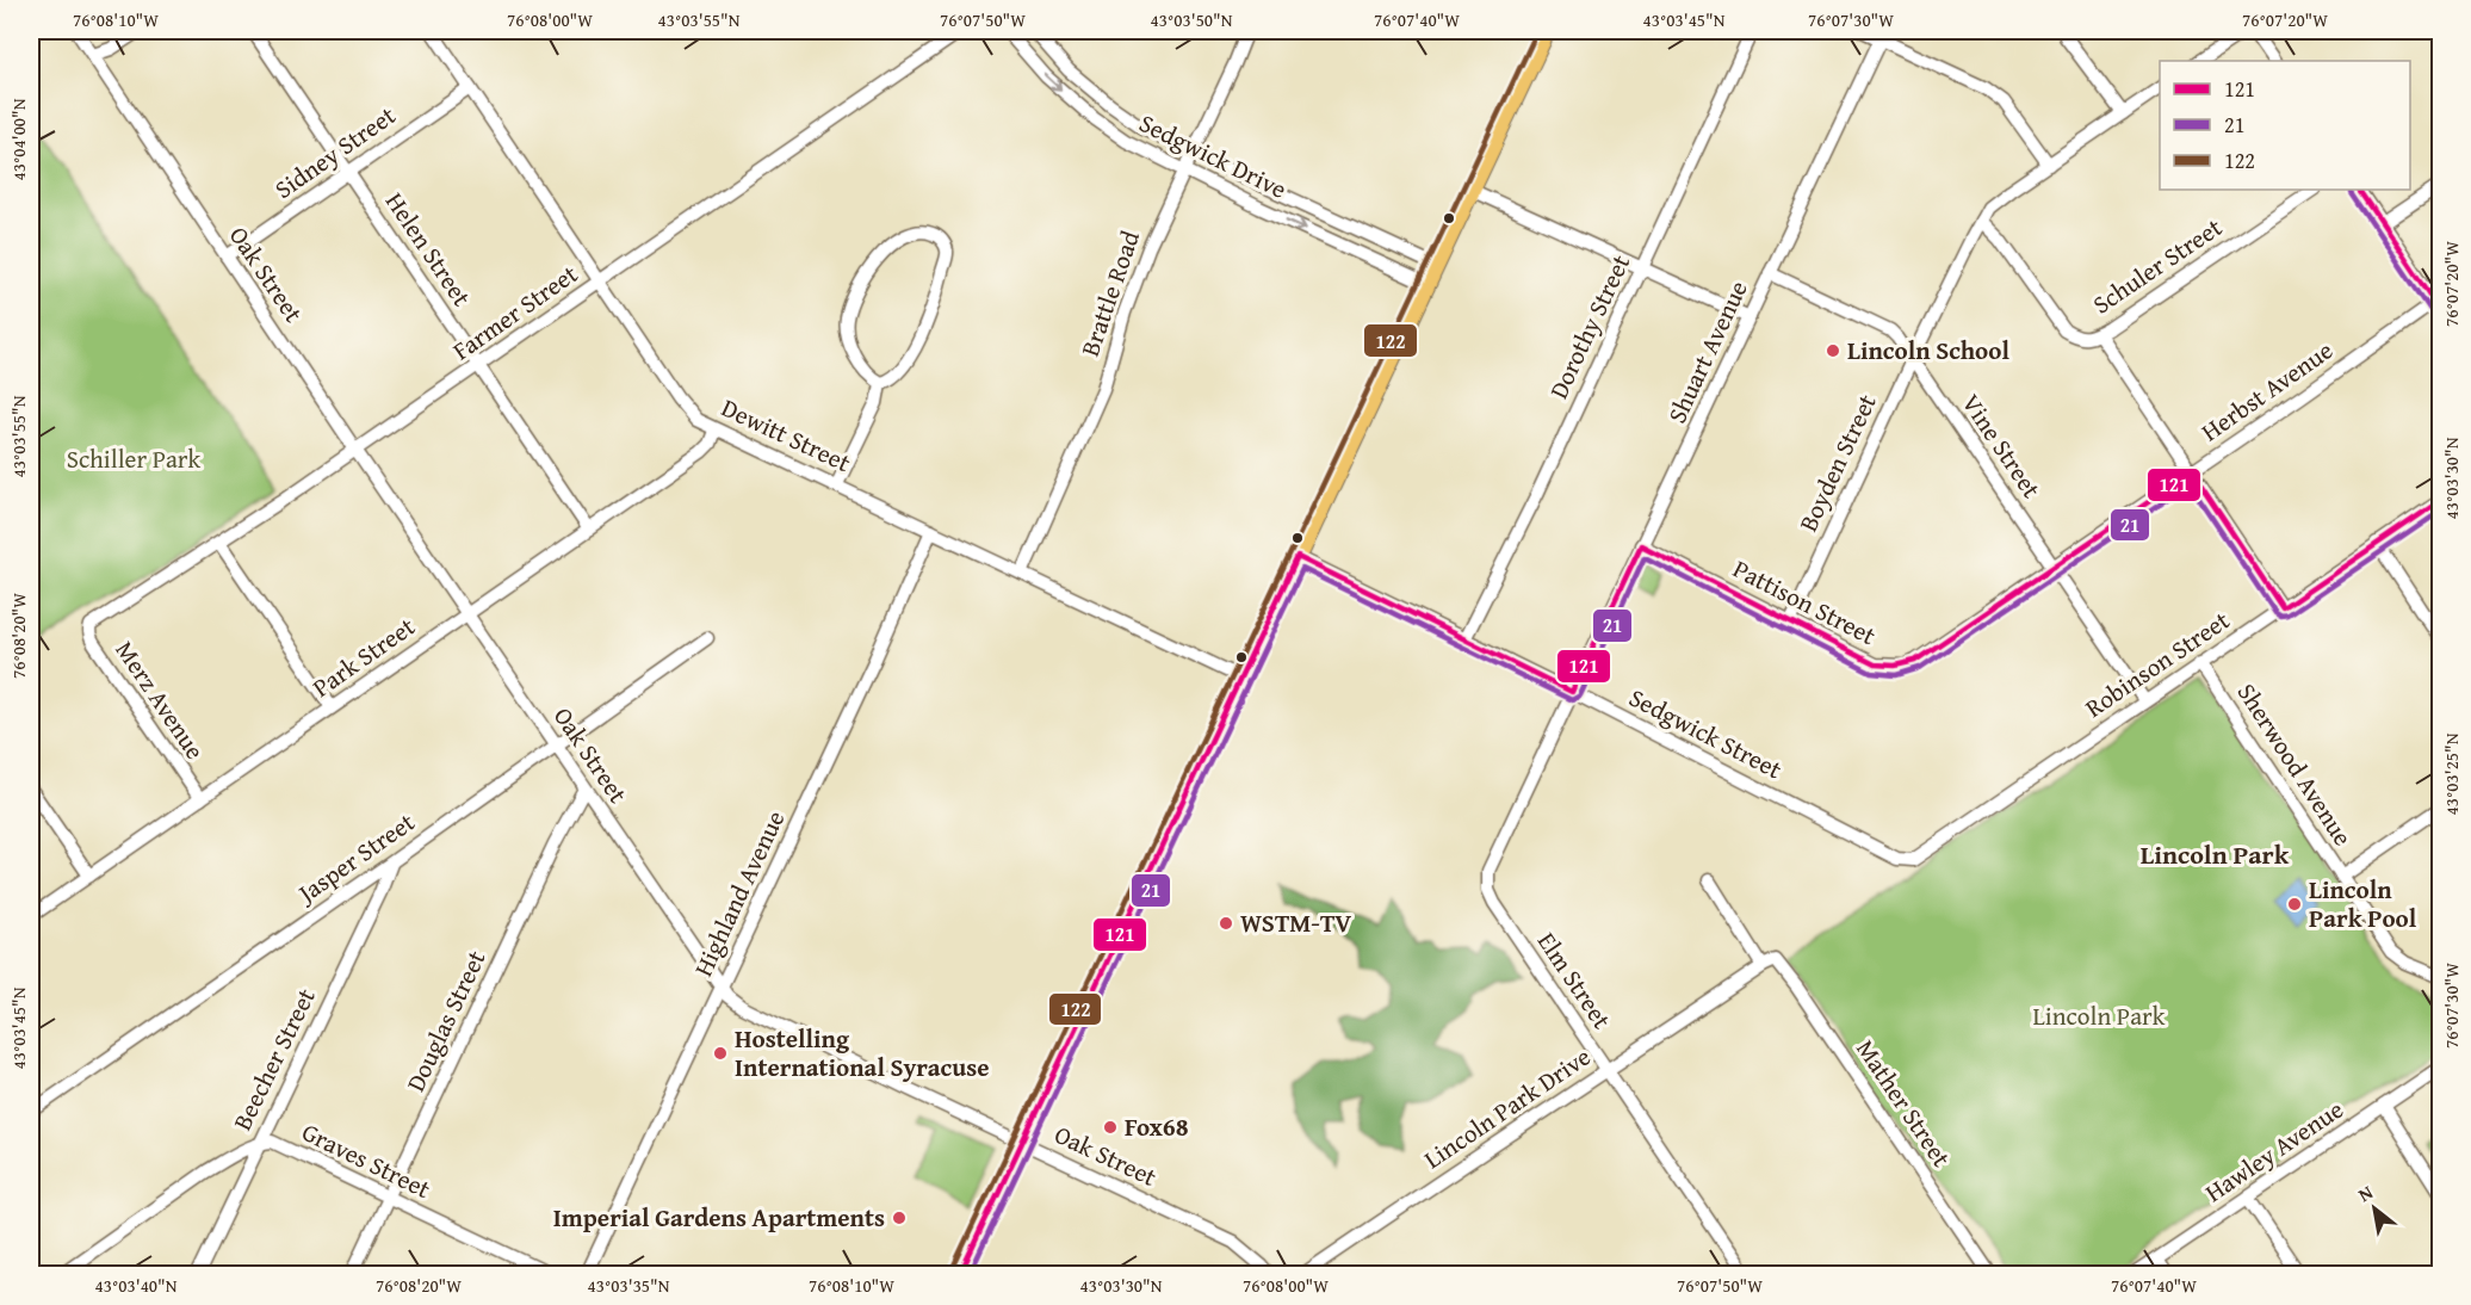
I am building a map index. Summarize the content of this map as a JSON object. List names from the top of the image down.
{
  "streets": {
    "street": [
      "Sidney Street",
      "Sedgwick Drive",
      "Helen Street",
      "Schuler Street",
      "Oak Street",
      "Brattle Road",
      "Farmer Street",
      "Dorothy Street",
      "Shuart Avenue",
      "Herbst Avenue",
      "Dewitt Street",
      "Vine Street",
      "Boyden Street",
      "Pattison Street",
      "Park Street",
      "Robinson Street",
      "Merz Avenue",
      "Sedgwick Street",
      "Sherwood Avenue",
      "Jasper Street",
      "Highland Avenue",
      "Elm Street",
      "Douglas Street",
      "Beecher Street",
      "Mather Street",
      "Lincoln Park Drive",
      "Hawley Avenue",
      "Graves Street"
    ]
  },
  "crossings": [
    ["Sidney Street", "Helen Street"],
    ["Sidney Street", "Oak Street"],
    ["Sidney Street", "Dewitt Street"],
    ["Sedgwick Drive", "Brattle Road"],
    ["Helen Street", "Farmer Street"],
    ["Helen Street", "Park Street"],
    ["Oak Street", "Farmer Street"],
    ["Oak Street", "Park Street"],
    ["Oak Street", "Jasper Street"],
    ["Oak Street", "Highland Avenue"],
    ["Oak Street", "Douglas Street"],
    ["Brattle Road", "Dewitt Street"],
    ["Farmer Street", "Dewitt Street"],
    ["Farmer Street", "Merz Avenue"],
    ["Dorothy Street", "Sedgwick Street"],
    ["Shuart Avenue", "Vine Street"],
    ["Shuart Avenue", "Pattison Street"],
    ["Shuart Avenue", "Sedgwick Street"],
    ["Shuart Avenue", "Elm Street"],
    ["Herbst Avenue", "Vine Street"],
    ["Herbst Avenue", "Pattison Street"],
    ["Dewitt Street", "Park Street"],
    ["Dewitt Street", "Highland Avenue"],
    ["Vine Street", "Boyden Street"],
    ["Vine Street", "Pattison Street"],
    ["Vine Street", "Robinson Street"],
    ["Boyden Street", "Pattison Street"],
    ["Park Street", "Merz Avenue"],
    ["Robinson Street", "Sedgwick Street"],
    ["Robinson Street", "Sherwood Avenue"],
    ["Sedgwick Street", "Elm Street"],
    ["Jasper Street", "Beecher Street"],
    ["Elm Street", "Lincoln Park Drive"],
    ["Douglas Street", "Graves Street"],
    ["Beecher Street", "Graves Street"],
    ["Mather Street", "Lincoln Park Drive"]
  ],
  "districts": ["Lincoln Park"],
  "parks": ["Schiller Park", "Lincoln Park"],
  "places": [
    "Lincoln School",
    "Lincoln Park Pool",
    "WSTM-TV",
    "Hostelling International Syracuse",
    "Fox68",
    "Imperial Gardens Apartments"
  ],
  "lines": ["transit line 122", "transit line 121", "transit line 21"],
  "legend": ["121", "21", "122"],
  "north": "top left",
  "coordinates": [
    "76°08'10\"W",
    "76°08'00\"W",
    "43°03'55\"N",
    "76°07'50\"W",
    "43°03'50\"N",
    "76°07'40\"W",
    "43°03'45\"N",
    "76°07'30\"W",
    "76°07'20\"W",
    "43°04'00\"N",
    "43°03'30\"N",
    "76°08'20\"W",
    "43°03'25\"N",
    "43°03'40\"N",
    "43°03'35\"N"
  ]
}
